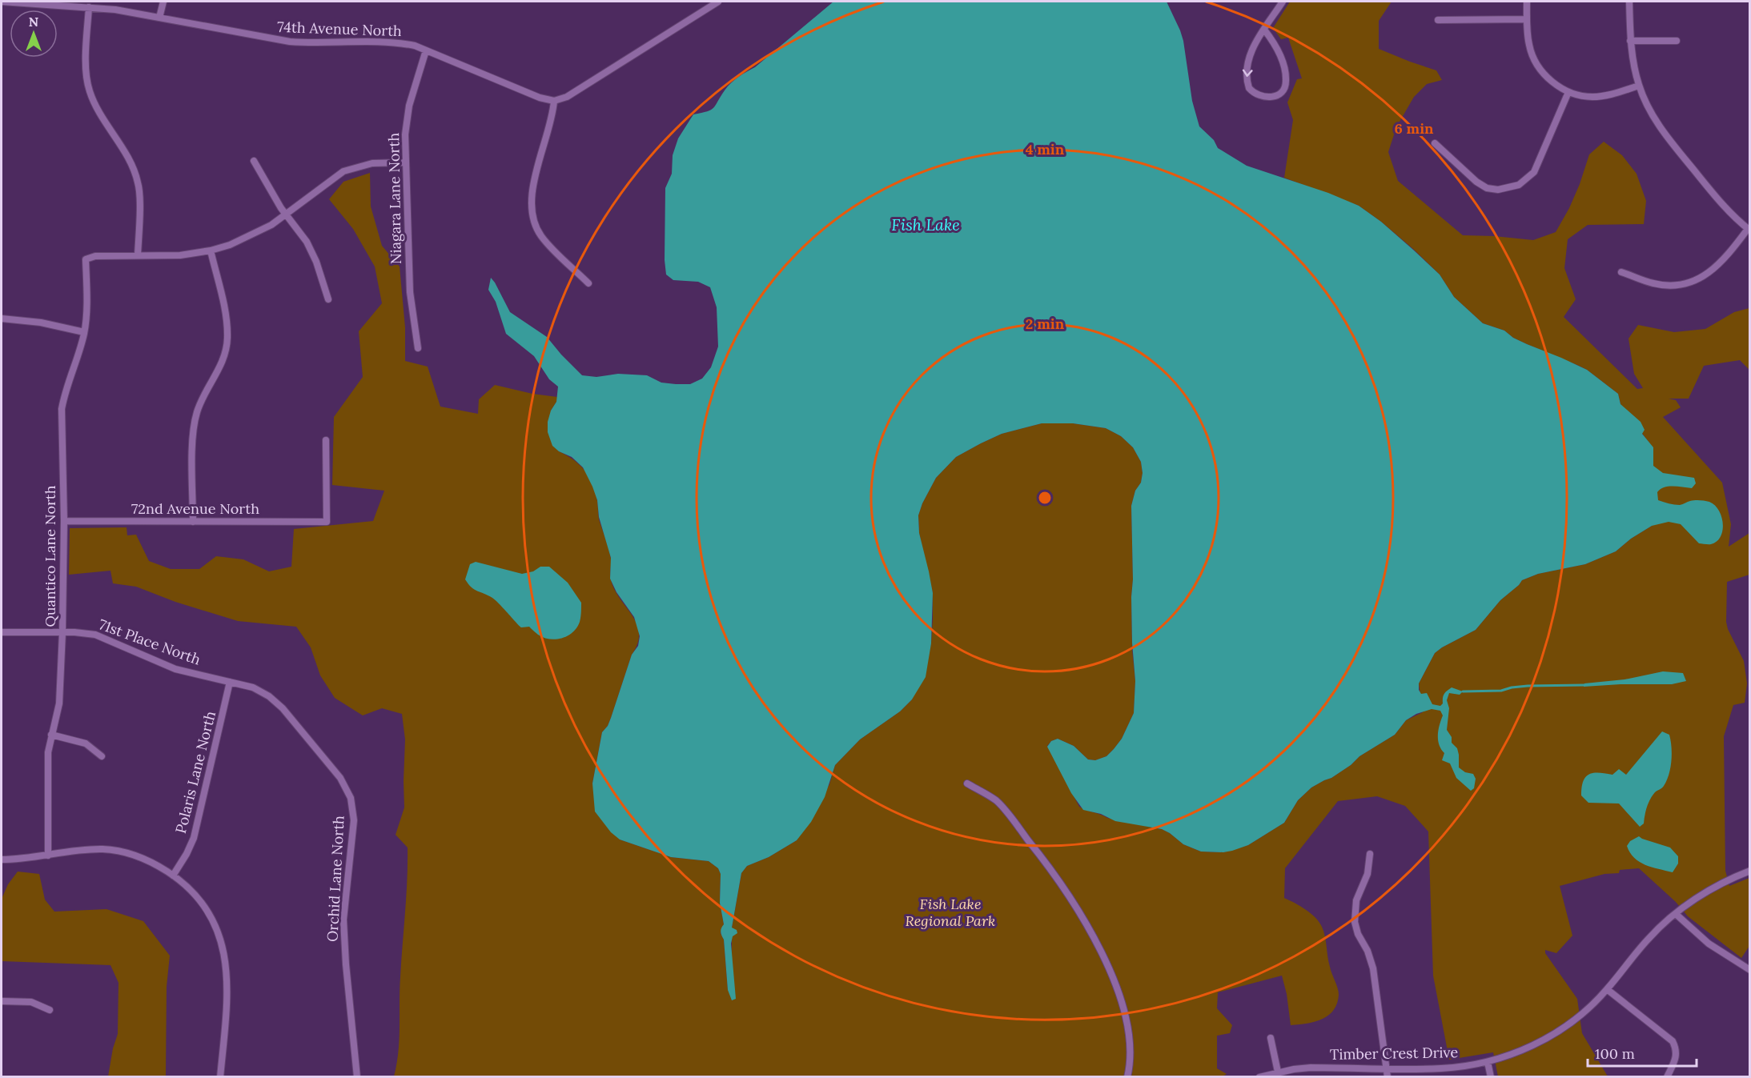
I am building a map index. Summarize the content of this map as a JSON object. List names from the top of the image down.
{
  "streets": {
    "street": [
      "74th Avenue North",
      "Niagara Lane North",
      "72nd Avenue North",
      "Quantico Lane North",
      "71st Place North",
      "Polaris Lane North",
      "Orchid Lane North",
      "Timber Crest Drive"
    ]
  },
  "crossings": [
    ["74th Avenue North", "Niagara Lane North"],
    ["72nd Avenue North", "Quantico Lane North"],
    ["Quantico Lane North", "71st Place North"],
    ["71st Place North", "Polaris Lane North"],
    ["71st Place North", "Orchid Lane North"],
    ["Polaris Lane North", "Orchid Lane North"]
  ],
  "water": ["Fish Lake"],
  "parks": ["Fish Lake Regional Park"],
  "scale_bar": "100 m",
  "north": "top",
  "rings": ["6 min", "4 min", "2 min"]
}
